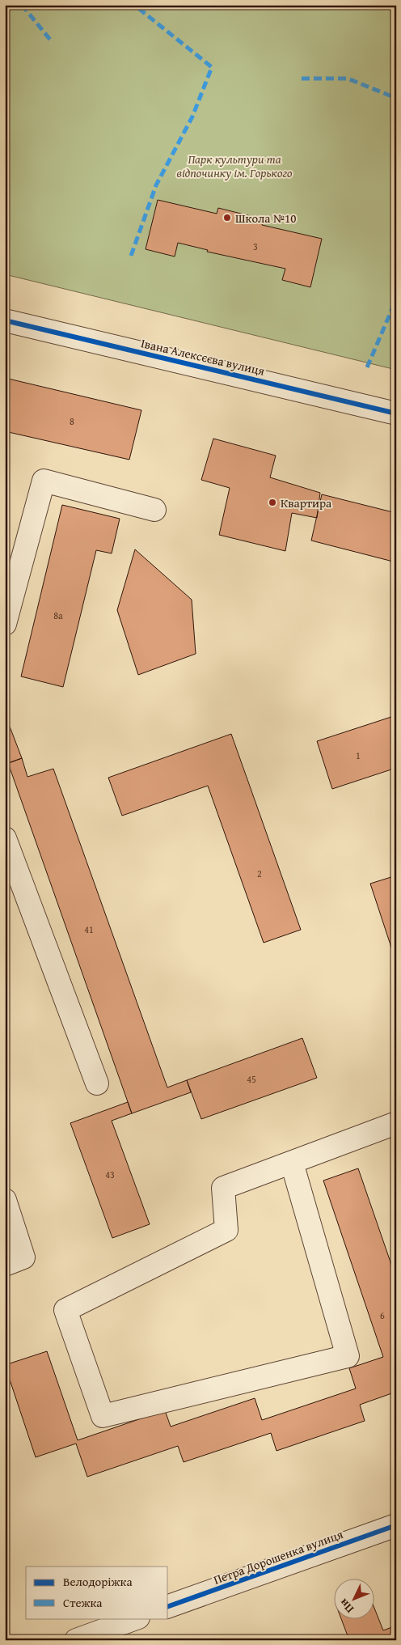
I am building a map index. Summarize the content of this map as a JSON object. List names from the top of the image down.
{
  "streets": {
    "street": ["Івана Алексєєва вулиця", "Петра Дорошенка вулиця"]
  },
  "parks": ["Парк культури та відпочинку ім. Горького"],
  "places": ["Школа №10", "Квартира"],
  "house_numbers": [
    "3",
    "8",
    "8а",
    "1",
    "2",
    "41",
    "45",
    "43",
    "6"
  ],
  "legend": ["Велодоріжка", "Стежка"],
  "north": "bottom left"
}
